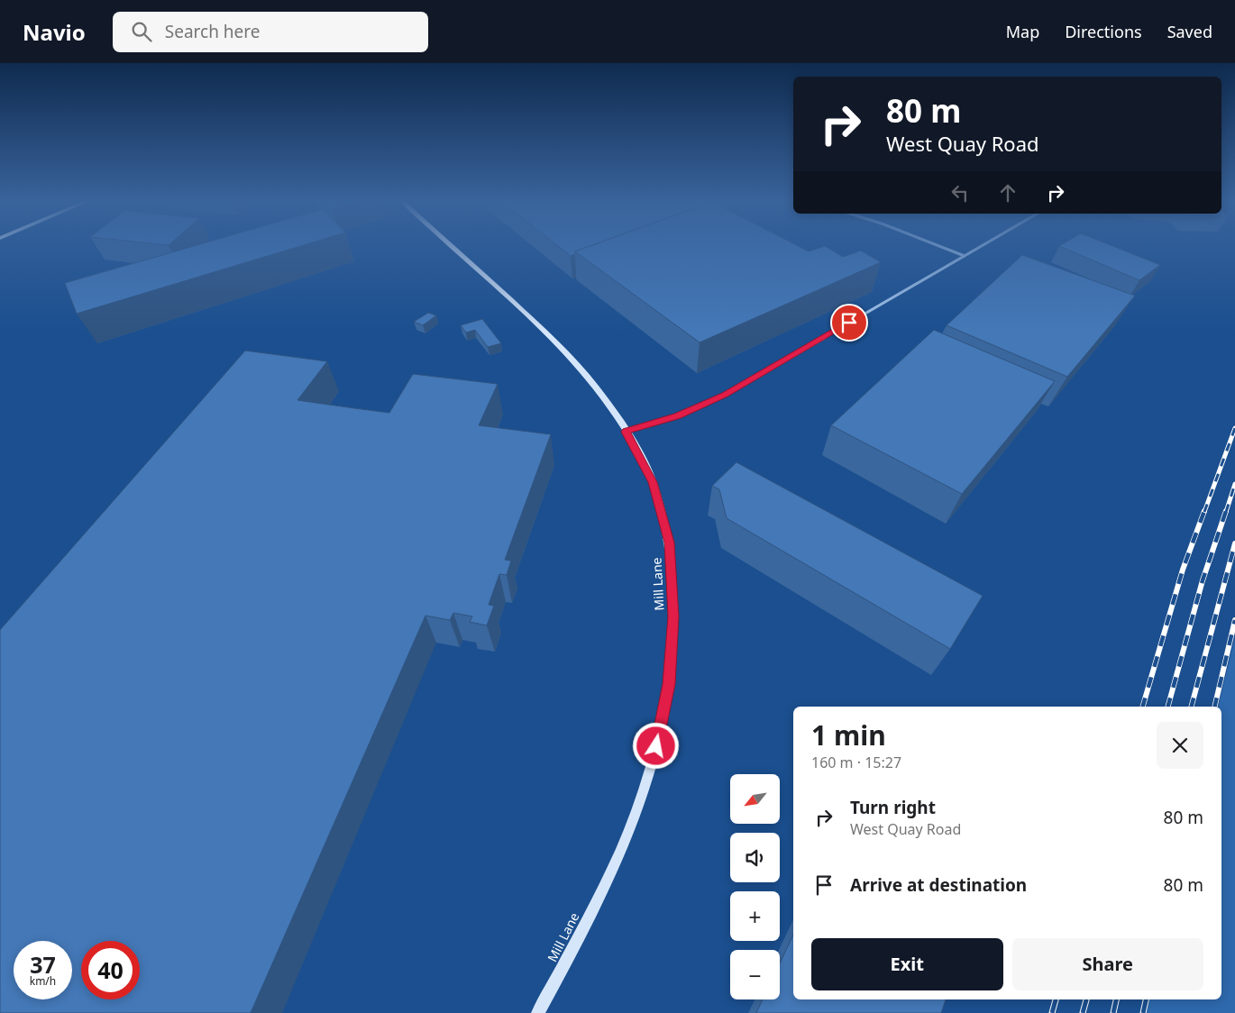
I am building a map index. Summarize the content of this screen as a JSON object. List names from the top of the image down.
{
  "streets": {
    "street": ["Mill Lane"]
  },
  "north": "bottom left",
  "page": {
    "header": "Navio",
    "search": "Search here",
    "nav": ["Map", "Directions", "Saved"],
    "turn": ["80 m", "West Quay Road"],
    "heading": ["1 min", "160 m · 15:27"],
    "map_buttons": ["+", "−"],
    "list": [
      {
        "name": "Turn right",
        "note": "West Quay Road",
        "value": "80 m"
      },
      {
        "name": "Arrive at destination",
        "value": "80 m"
      }
    ],
    "buttons": ["Exit", "Share"],
    "speed": "37 km/h",
    "limit": "40"
  }
}
